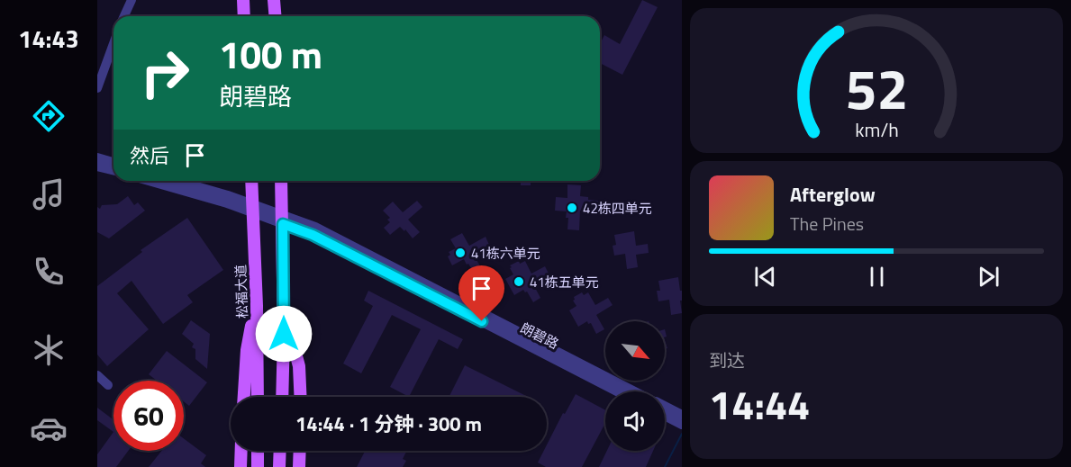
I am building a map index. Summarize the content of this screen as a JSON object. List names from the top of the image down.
{
  "streets": {
    "main road": ["松福大道"],
    "street": ["朗碧路"]
  },
  "crossings": [
    ["松福大道", "朗碧路"]
  ],
  "places": ["42栋四单元", "41栋六单元", "41栋五单元"],
  "north": "bottom right",
  "page": {
    "tabs": "14:43",
    "turn": ["100 m", "朗碧路"],
    "then": "然后",
    "song": ["Afterglow", "The Pines"],
    "tile": ["到达", "14:44"],
    "limit": "60",
    "trip": "14:44 · 1 分钟 · 300 m",
    "gauge": ["52", "km/h"]
  }
}
